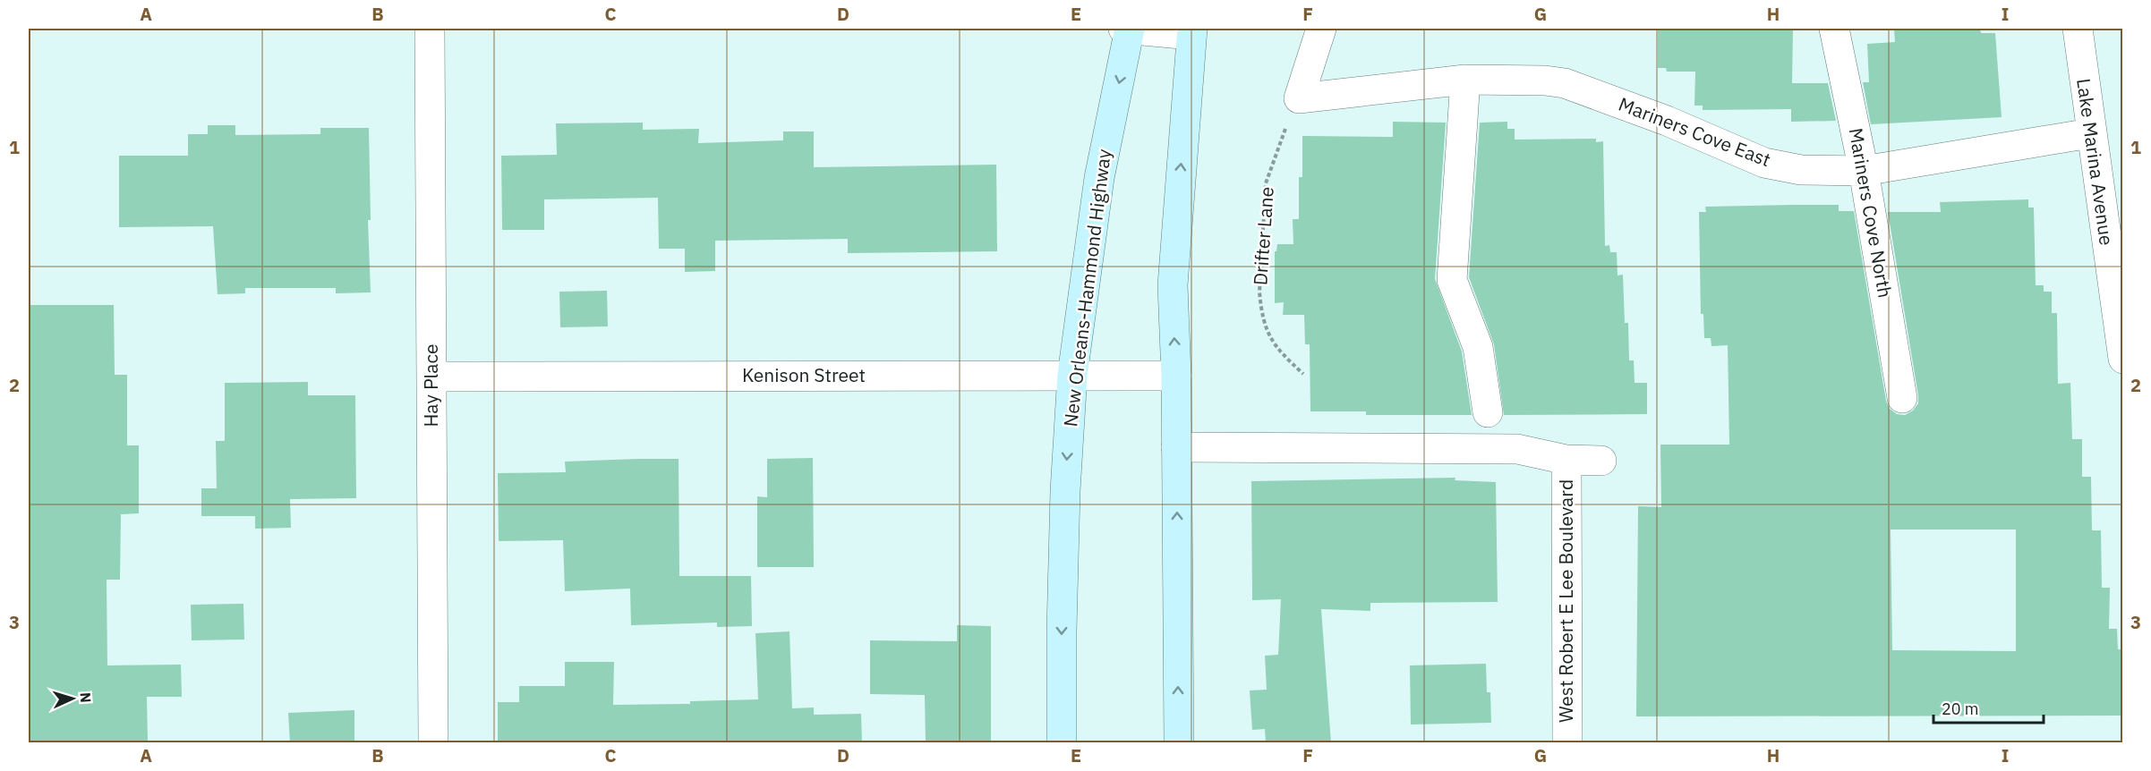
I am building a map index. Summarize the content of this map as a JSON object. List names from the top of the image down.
{
  "streets": {
    "main road": ["New Orleans-Hammond Highway"],
    "street": [
      "Mariners Cove East",
      "Lake Marina Avenue",
      "Mariners Cove North",
      "Kenison Street",
      "Hay Place",
      "West Robert E Lee Boulevard"
    ],
    "path": ["Drifter Lane"]
  },
  "crossings": [
    ["Mariners Cove East", "Lake Marina Avenue"],
    ["Mariners Cove East", "Mariners Cove North"],
    ["Mariners Cove East", "Drifter Lane"],
    ["New Orleans-Hammond Highway", "Kenison Street"],
    ["Kenison Street", "Hay Place"]
  ],
  "scale_bar": "20 m",
  "north": "right",
  "grid": {
    "columns": [
      "A",
      "B",
      "C",
      "D",
      "E",
      "F",
      "G",
      "H",
      "I"
    ],
    "rows": ["1", "2", "3"]
  }
}
